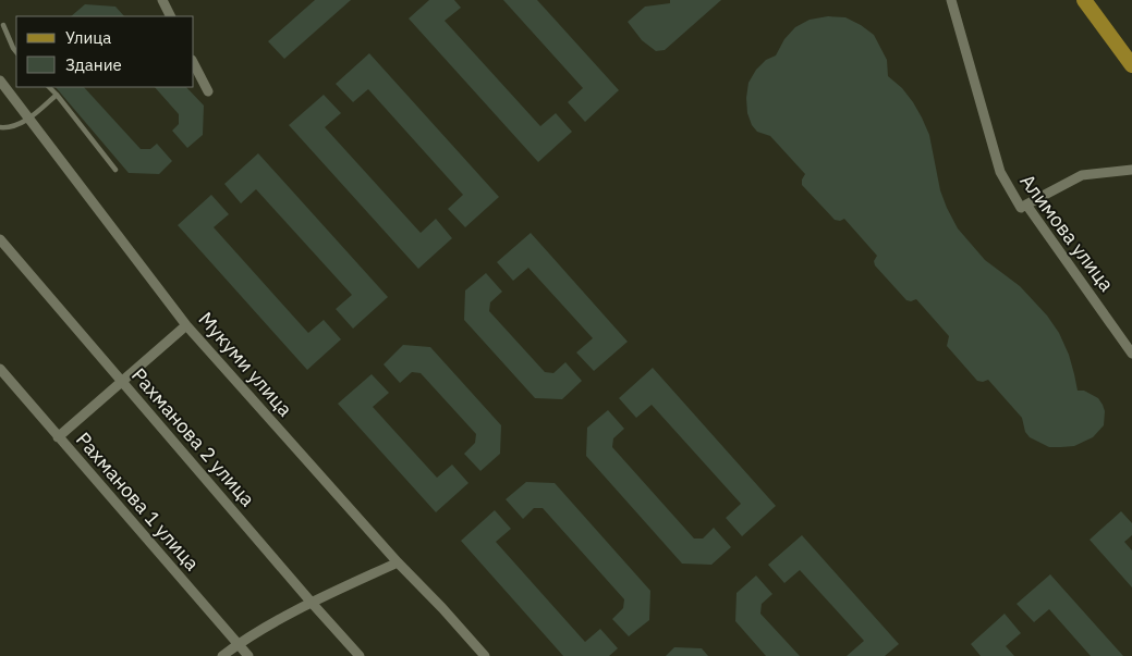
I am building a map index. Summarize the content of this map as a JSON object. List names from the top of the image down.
{
  "streets": {
    "street": [
      "Алимова улица",
      "Мукуми улица",
      "Рахманова 2 улица",
      "Рахманова 1 улица"
    ]
  },
  "legend": ["Улица", "Здание"]
}
